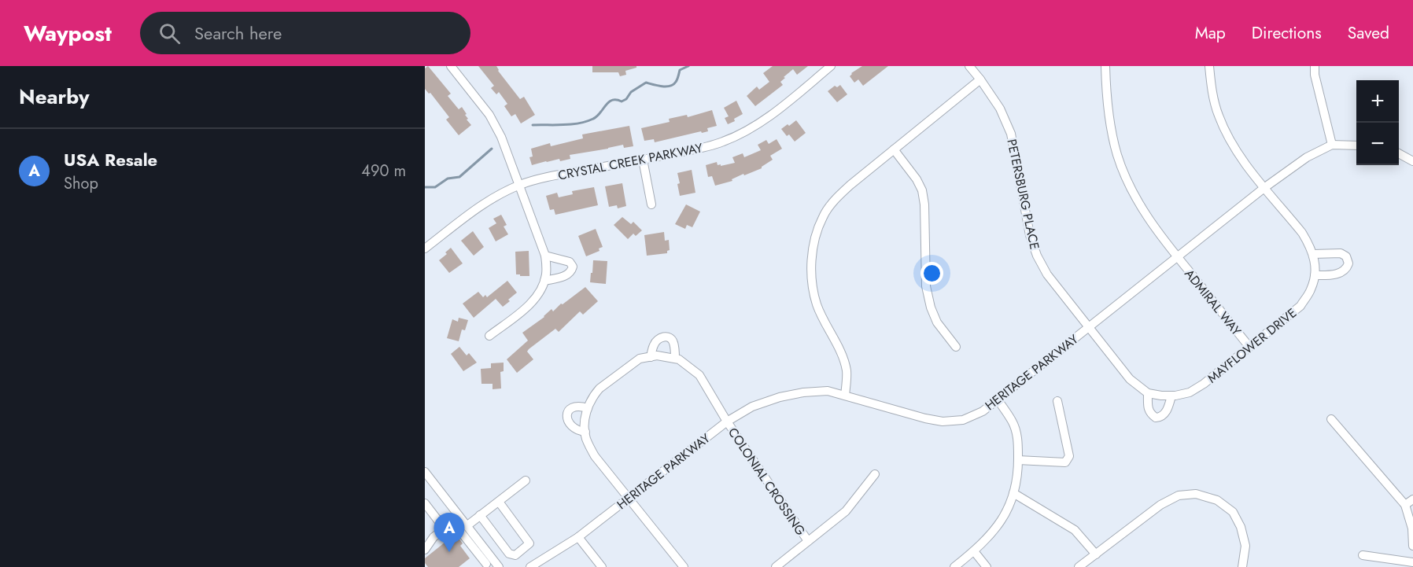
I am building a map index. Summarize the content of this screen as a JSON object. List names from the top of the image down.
{
  "streets": {
    "street": [
      "CRYSTAL CREEK PARKWAY",
      "PETERSBURG PLACE",
      "ADMIRAL WAY",
      "MAYFLOWER DRIVE",
      "HERITAGE PARKWAY",
      "COLONIAL CROSSING"
    ]
  },
  "crossings": [
    ["PETERSBURG PLACE", "HERITAGE PARKWAY"],
    ["ADMIRAL WAY", "MAYFLOWER DRIVE"],
    ["ADMIRAL WAY", "HERITAGE PARKWAY"],
    ["MAYFLOWER DRIVE", "HERITAGE PARKWAY"],
    ["HERITAGE PARKWAY", "COLONIAL CROSSING"]
  ],
  "page": {
    "header": "Waypost",
    "search": "Search here",
    "nav": ["Map", "Directions", "Saved"],
    "heading": "Nearby",
    "map_buttons": ["+", "−"],
    "list": [
      {
        "mark": "A",
        "name": "USA Resale",
        "note": "Shop",
        "value": "490 m"
      }
    ],
    "pins": "A"
  }
}
